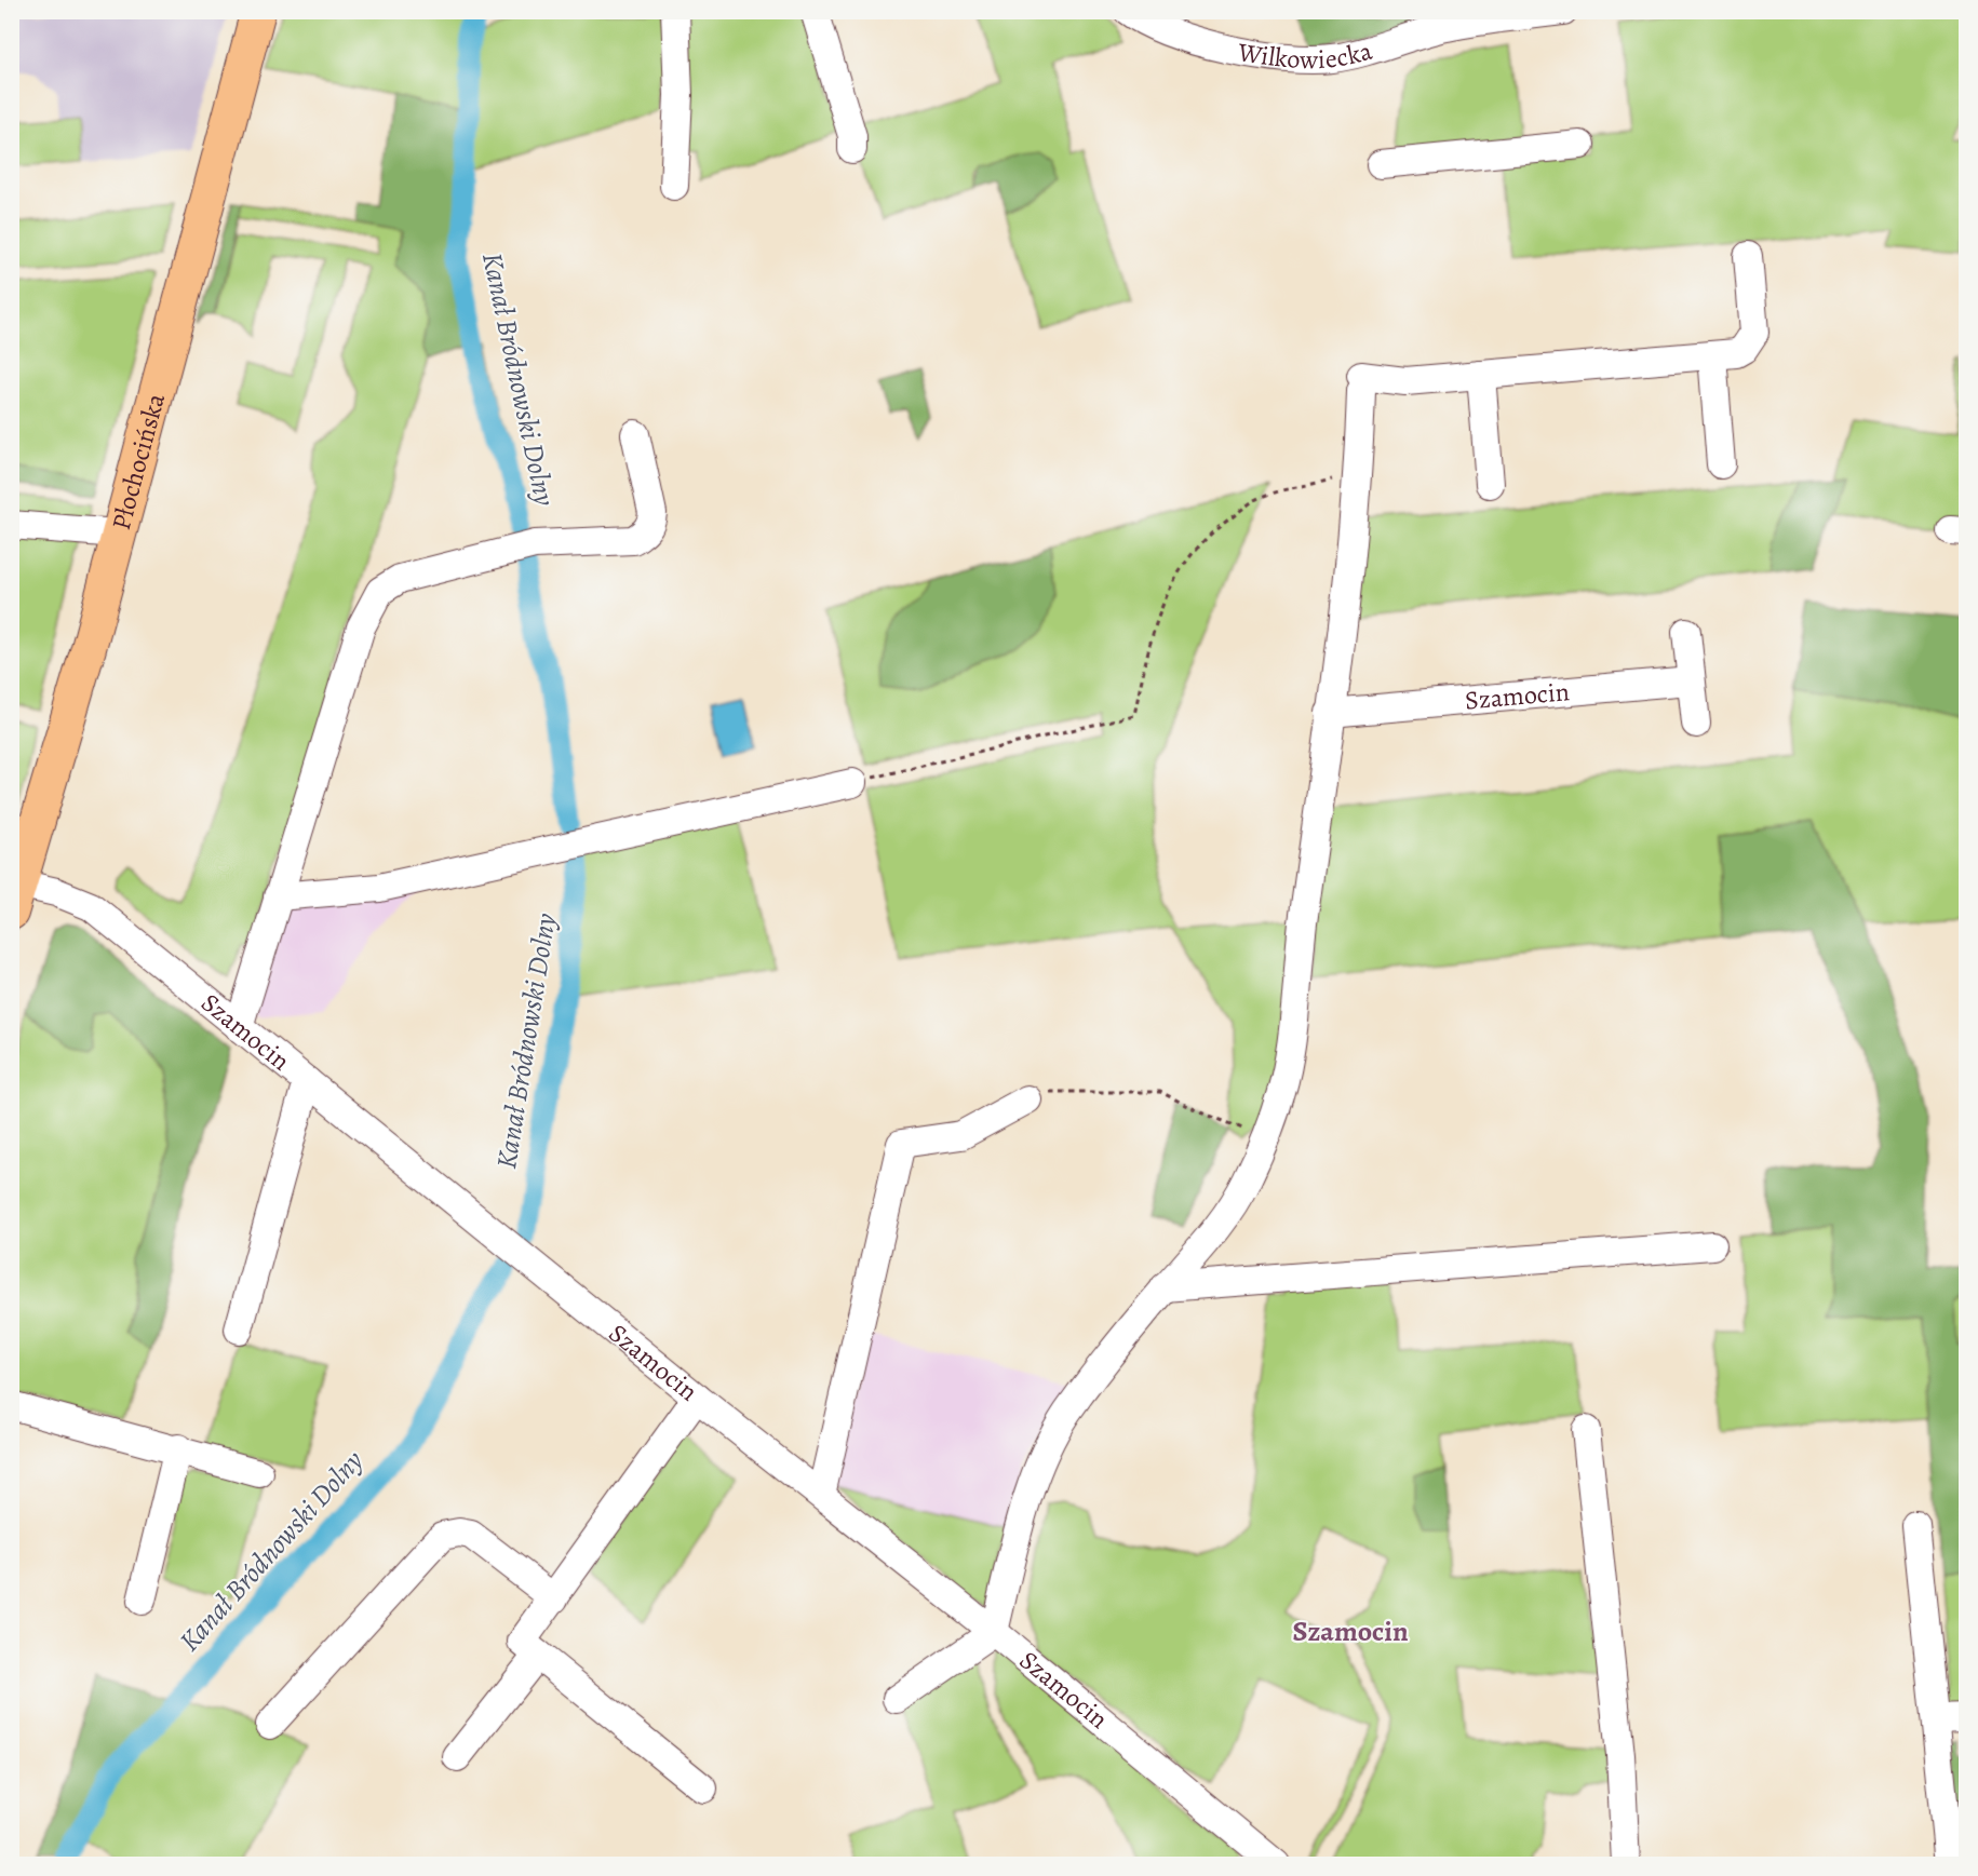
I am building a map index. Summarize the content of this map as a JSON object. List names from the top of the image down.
{
  "streets": {
    "main road": ["Płochocińska"],
    "street": ["Wilkowiecka", "Szamocin"]
  },
  "crossings": [
    ["Płochocińska", "Szamocin"]
  ],
  "districts": ["Szamocin"],
  "water": ["Kanał Bródnowski Dolny"]
}
